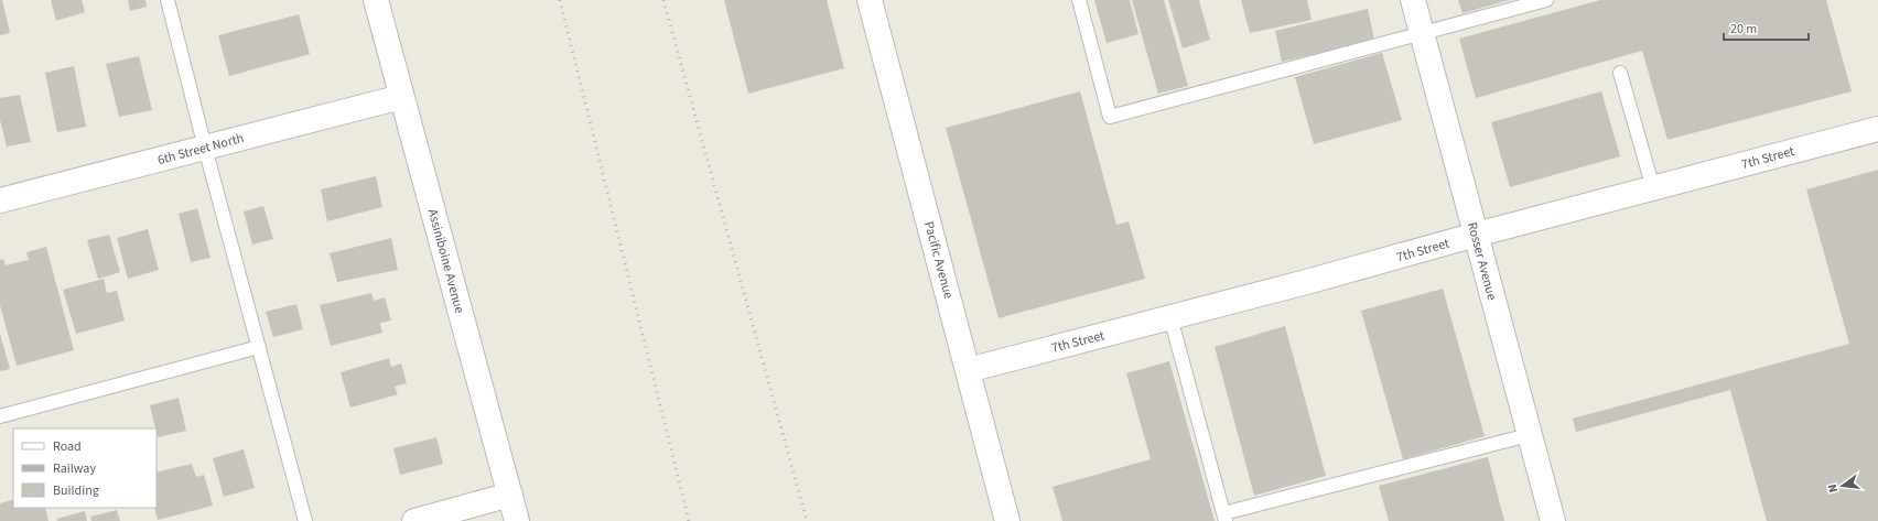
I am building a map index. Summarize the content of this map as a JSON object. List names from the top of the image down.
{
  "streets": {
    "street": [
      "6th Street North",
      "7th Street",
      "Pacific Avenue",
      "Assiniboine Avenue",
      "Rosser Avenue"
    ]
  },
  "crossings": [
    ["6th Street North", "Assiniboine Avenue"],
    ["7th Street", "Pacific Avenue"],
    ["7th Street", "Rosser Avenue"]
  ],
  "legend": ["Road", "Railway", "Building"],
  "scale_bar": "20 m",
  "north": "left"
}
